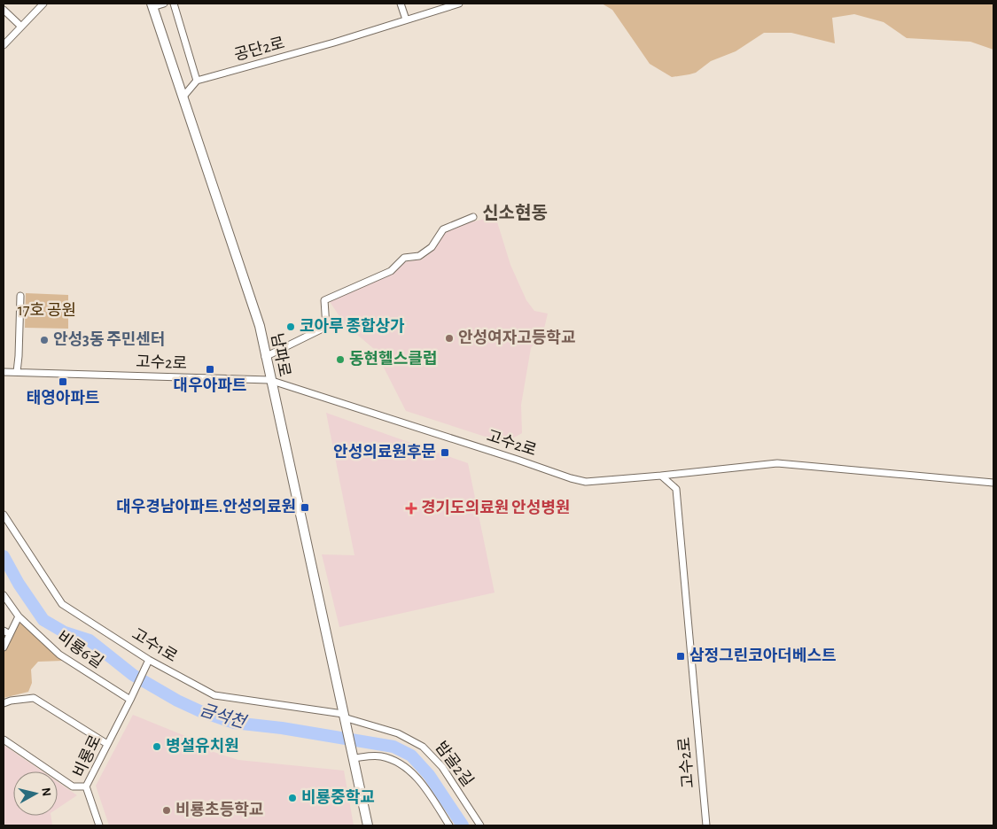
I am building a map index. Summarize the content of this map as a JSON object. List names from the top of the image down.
{
  "streets": {
    "street": [
      "공단2로",
      "남파로",
      "고수2로",
      "고수1로",
      "비룡6길",
      "비룡로",
      "밤골2길"
    ]
  },
  "crossings": [
    ["남파로", "고수2로"],
    ["남파로", "고수1로"],
    ["남파로", "밤골2길"],
    ["고수1로", "비룡로"],
    ["고수1로", "밤골2길"],
    ["비룡6길", "비룡로"]
  ],
  "districts": ["신소현동"],
  "water": ["금석천"],
  "parks": ["17호 공원"],
  "places": {
    "other": [
      "코아루 종합상가",
      "안성여자고등학교",
      "안성3동 주민센터",
      "동현헬스클럽",
      "병설유치원",
      "비룡중학교",
      "비룡초등학교"
    ],
    "transit": [
      "대우아파트",
      "태영아파트",
      "안성의료원후문",
      "대우경남아파트.안성의료원",
      "삼정그린코아더베스트"
    ],
    "health": ["경기도의료원 안성병원"]
  },
  "north": "right"
}
